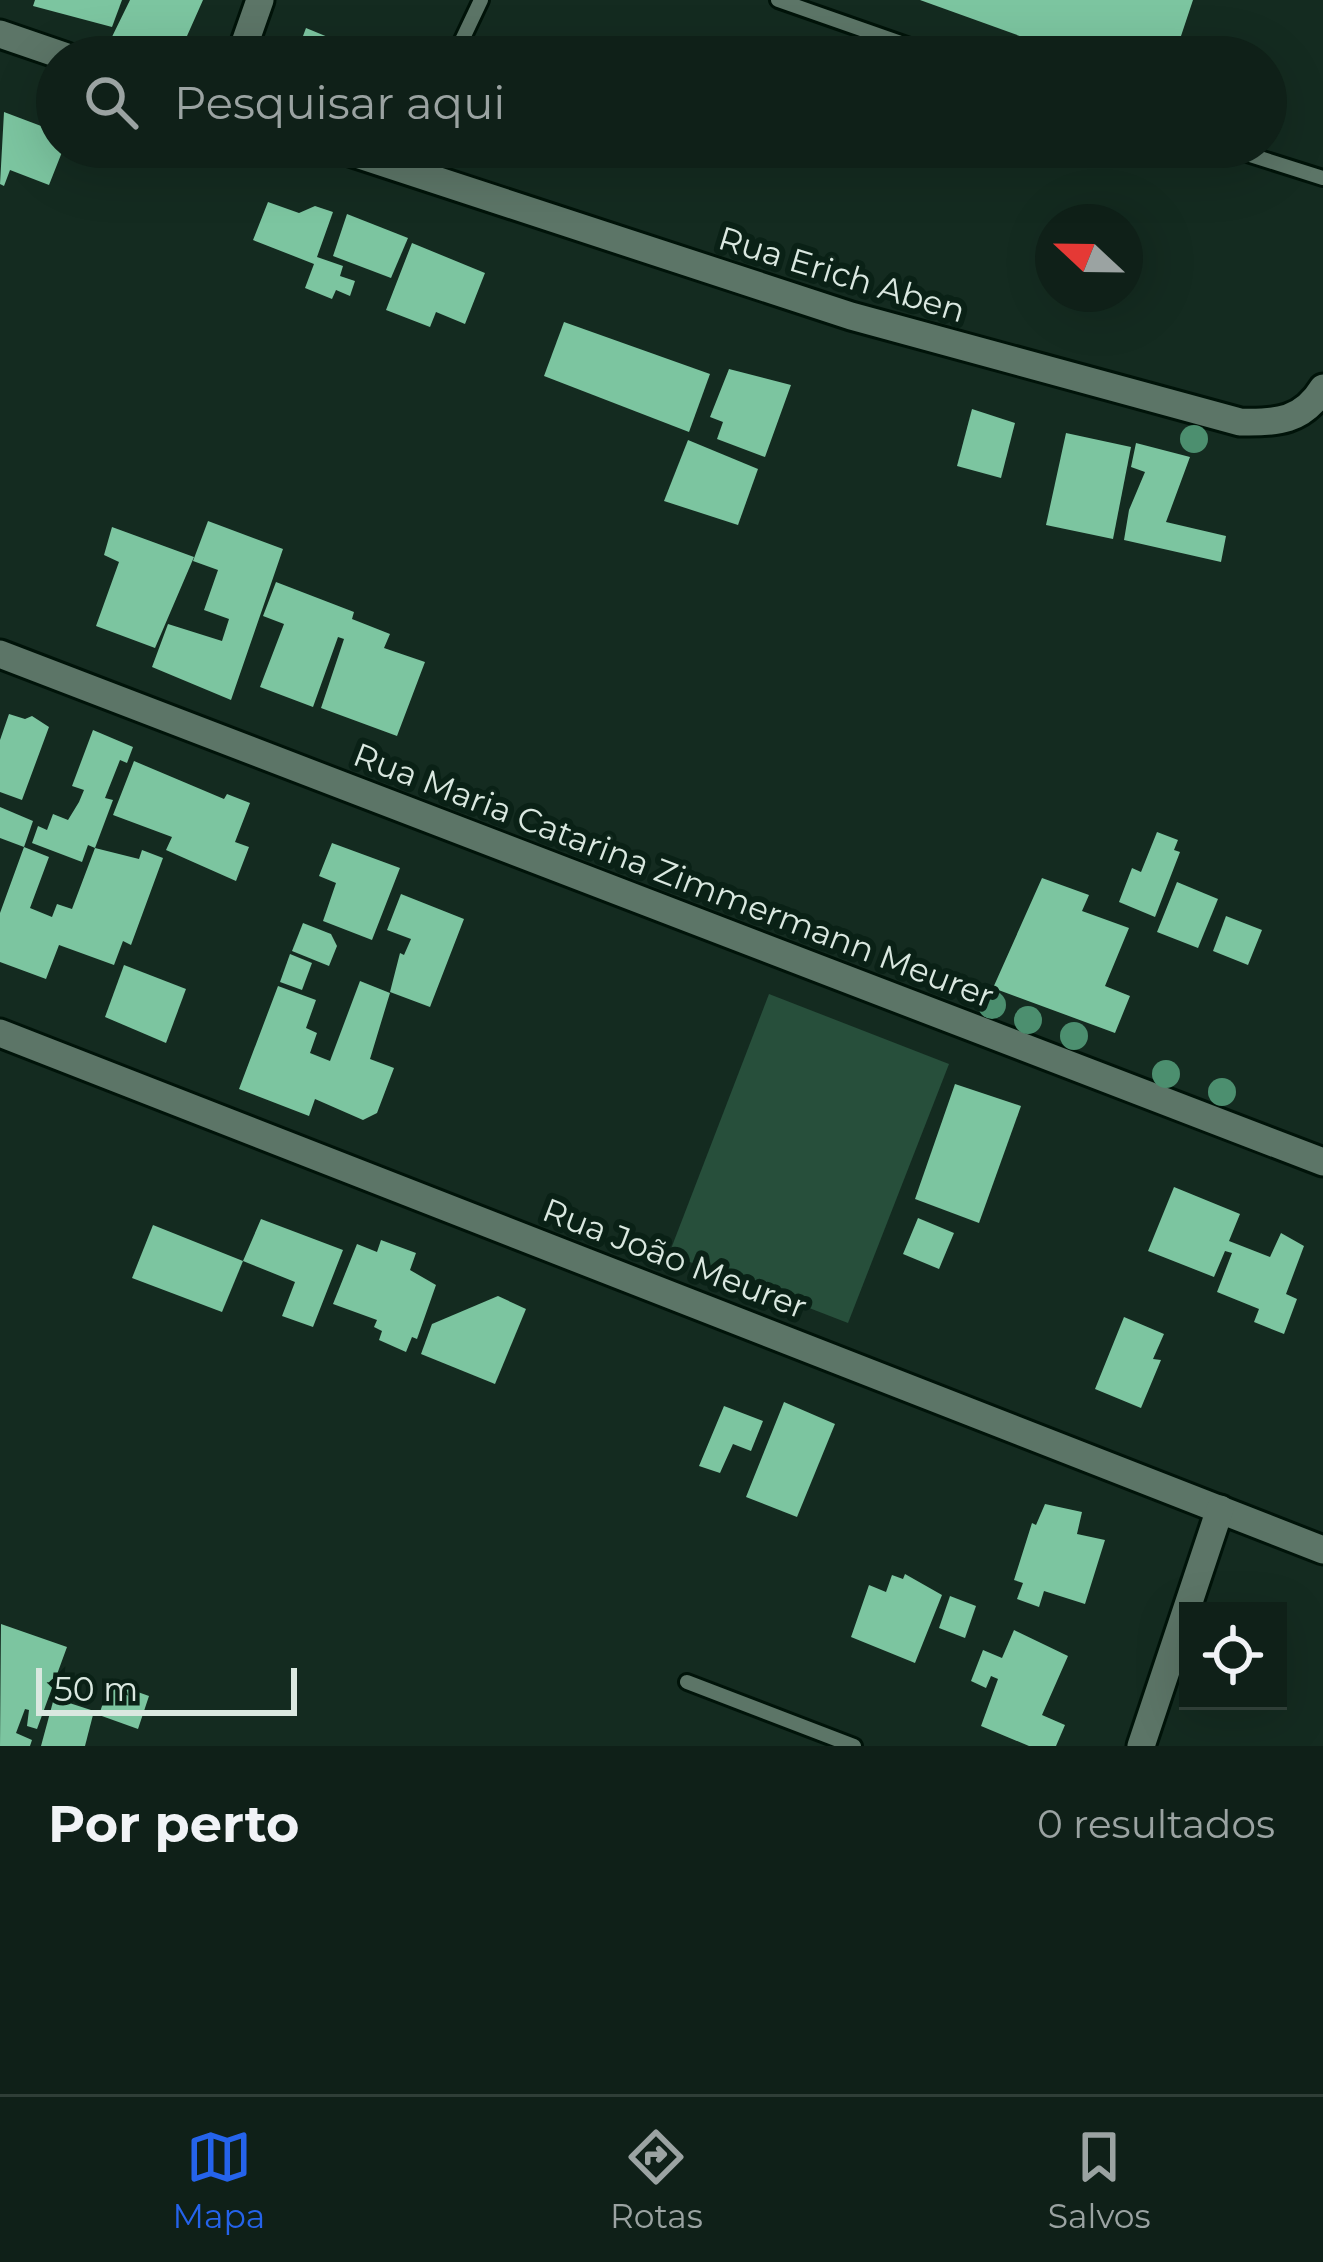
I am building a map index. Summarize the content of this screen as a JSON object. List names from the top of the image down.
{
  "streets": {
    "street": ["Rua Erich Aben", "Rua Maria Catarina Zimmermann Meurer", "Rua João Meurer"]
  },
  "scale_bar": "50 m",
  "north": "left",
  "page": {
    "search": "Pesquisar aqui",
    "scale": "50 m",
    "heading": ["Por perto", "0 resultados"],
    "nav": ["Mapa", "Rotas", "Salvos"]
  }
}
